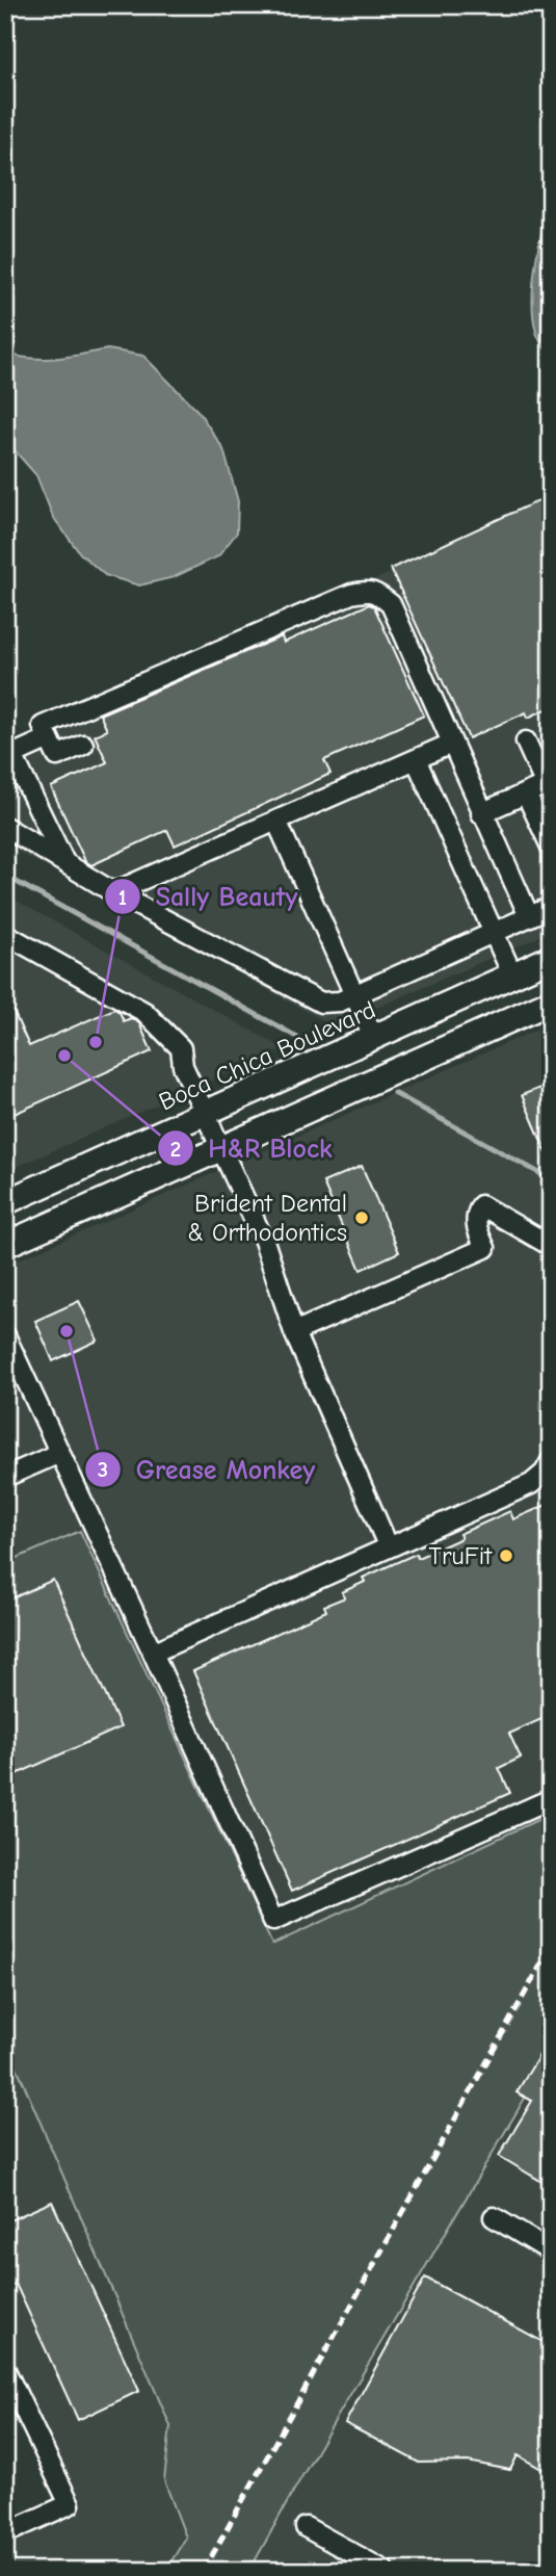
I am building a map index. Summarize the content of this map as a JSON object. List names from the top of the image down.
{
  "streets": {
    "main road": ["Boca Chica Boulevard"]
  },
  "places": [
    "Sally Beauty",
    "H&R Block",
    "Brident Dental & Orthodontics",
    "Grease Monkey",
    "TruFit"
  ]
}
